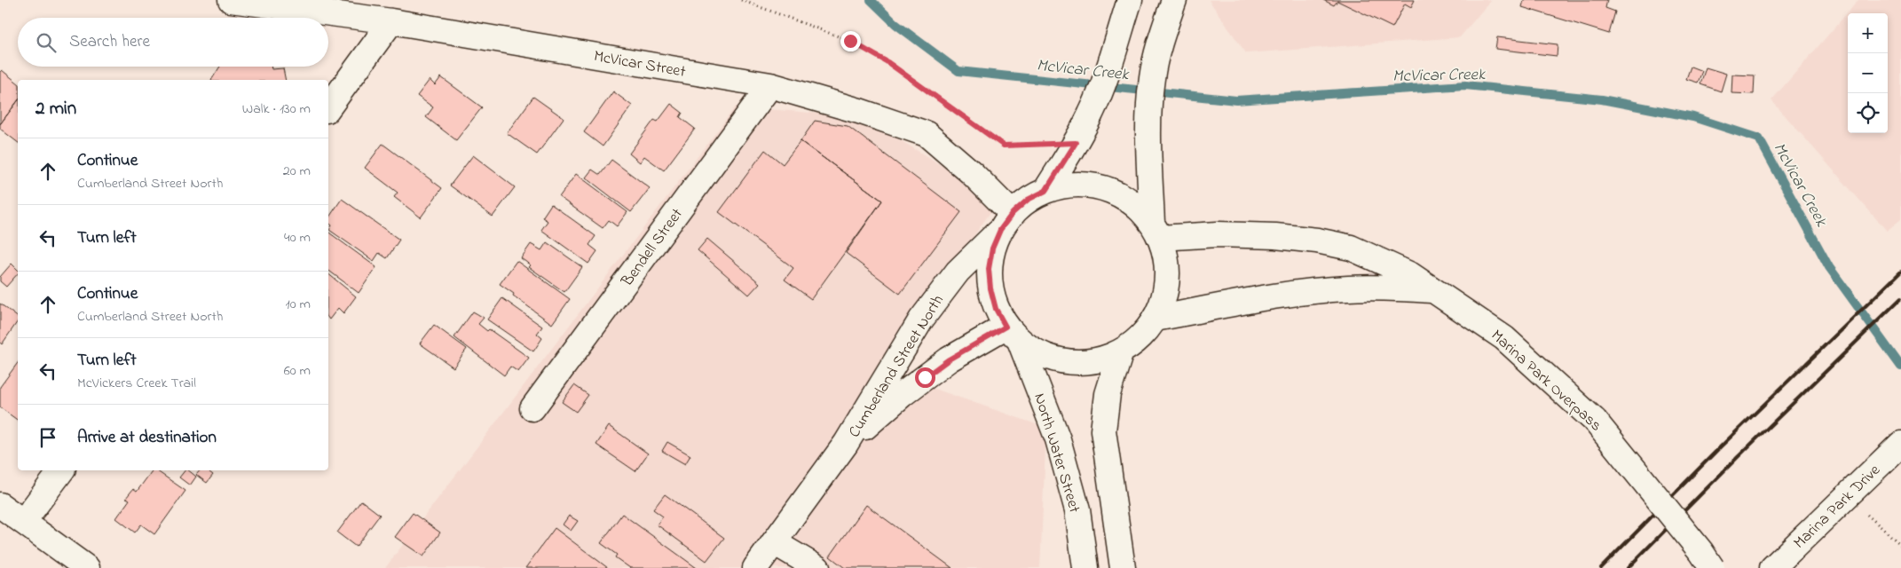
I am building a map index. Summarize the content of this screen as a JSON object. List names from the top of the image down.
{
  "streets": {
    "street": [
      "McVicar Street",
      "Bendell Street",
      "Cumberland Street North",
      "Marina Park Overpass",
      "North Water Street",
      "Marina Park Drive"
    ]
  },
  "crossings": [
    ["McVicar Street", "Bendell Street"],
    ["McVicar Street", "Cumberland Street North"],
    ["McVicar Street", "North Water Street"],
    ["Cumberland Street North", "Marina Park Overpass"],
    ["Cumberland Street North", "North Water Street"]
  ],
  "water": ["McVicar Creek"],
  "page": {
    "map_buttons": ["+", "−"],
    "search": "Search here",
    "heading": ["2 min", "Walk · 130 m"],
    "list": [
      ["Continue", "Cumberland Street North", "20 m"],
      ["Turn left", "40 m"],
      ["Continue", "Cumberland Street North", "10 m"],
      ["Turn left", "McVickers Creek Trail", "60 m"],
      "Arrive at destination"
    ]
  }
}
